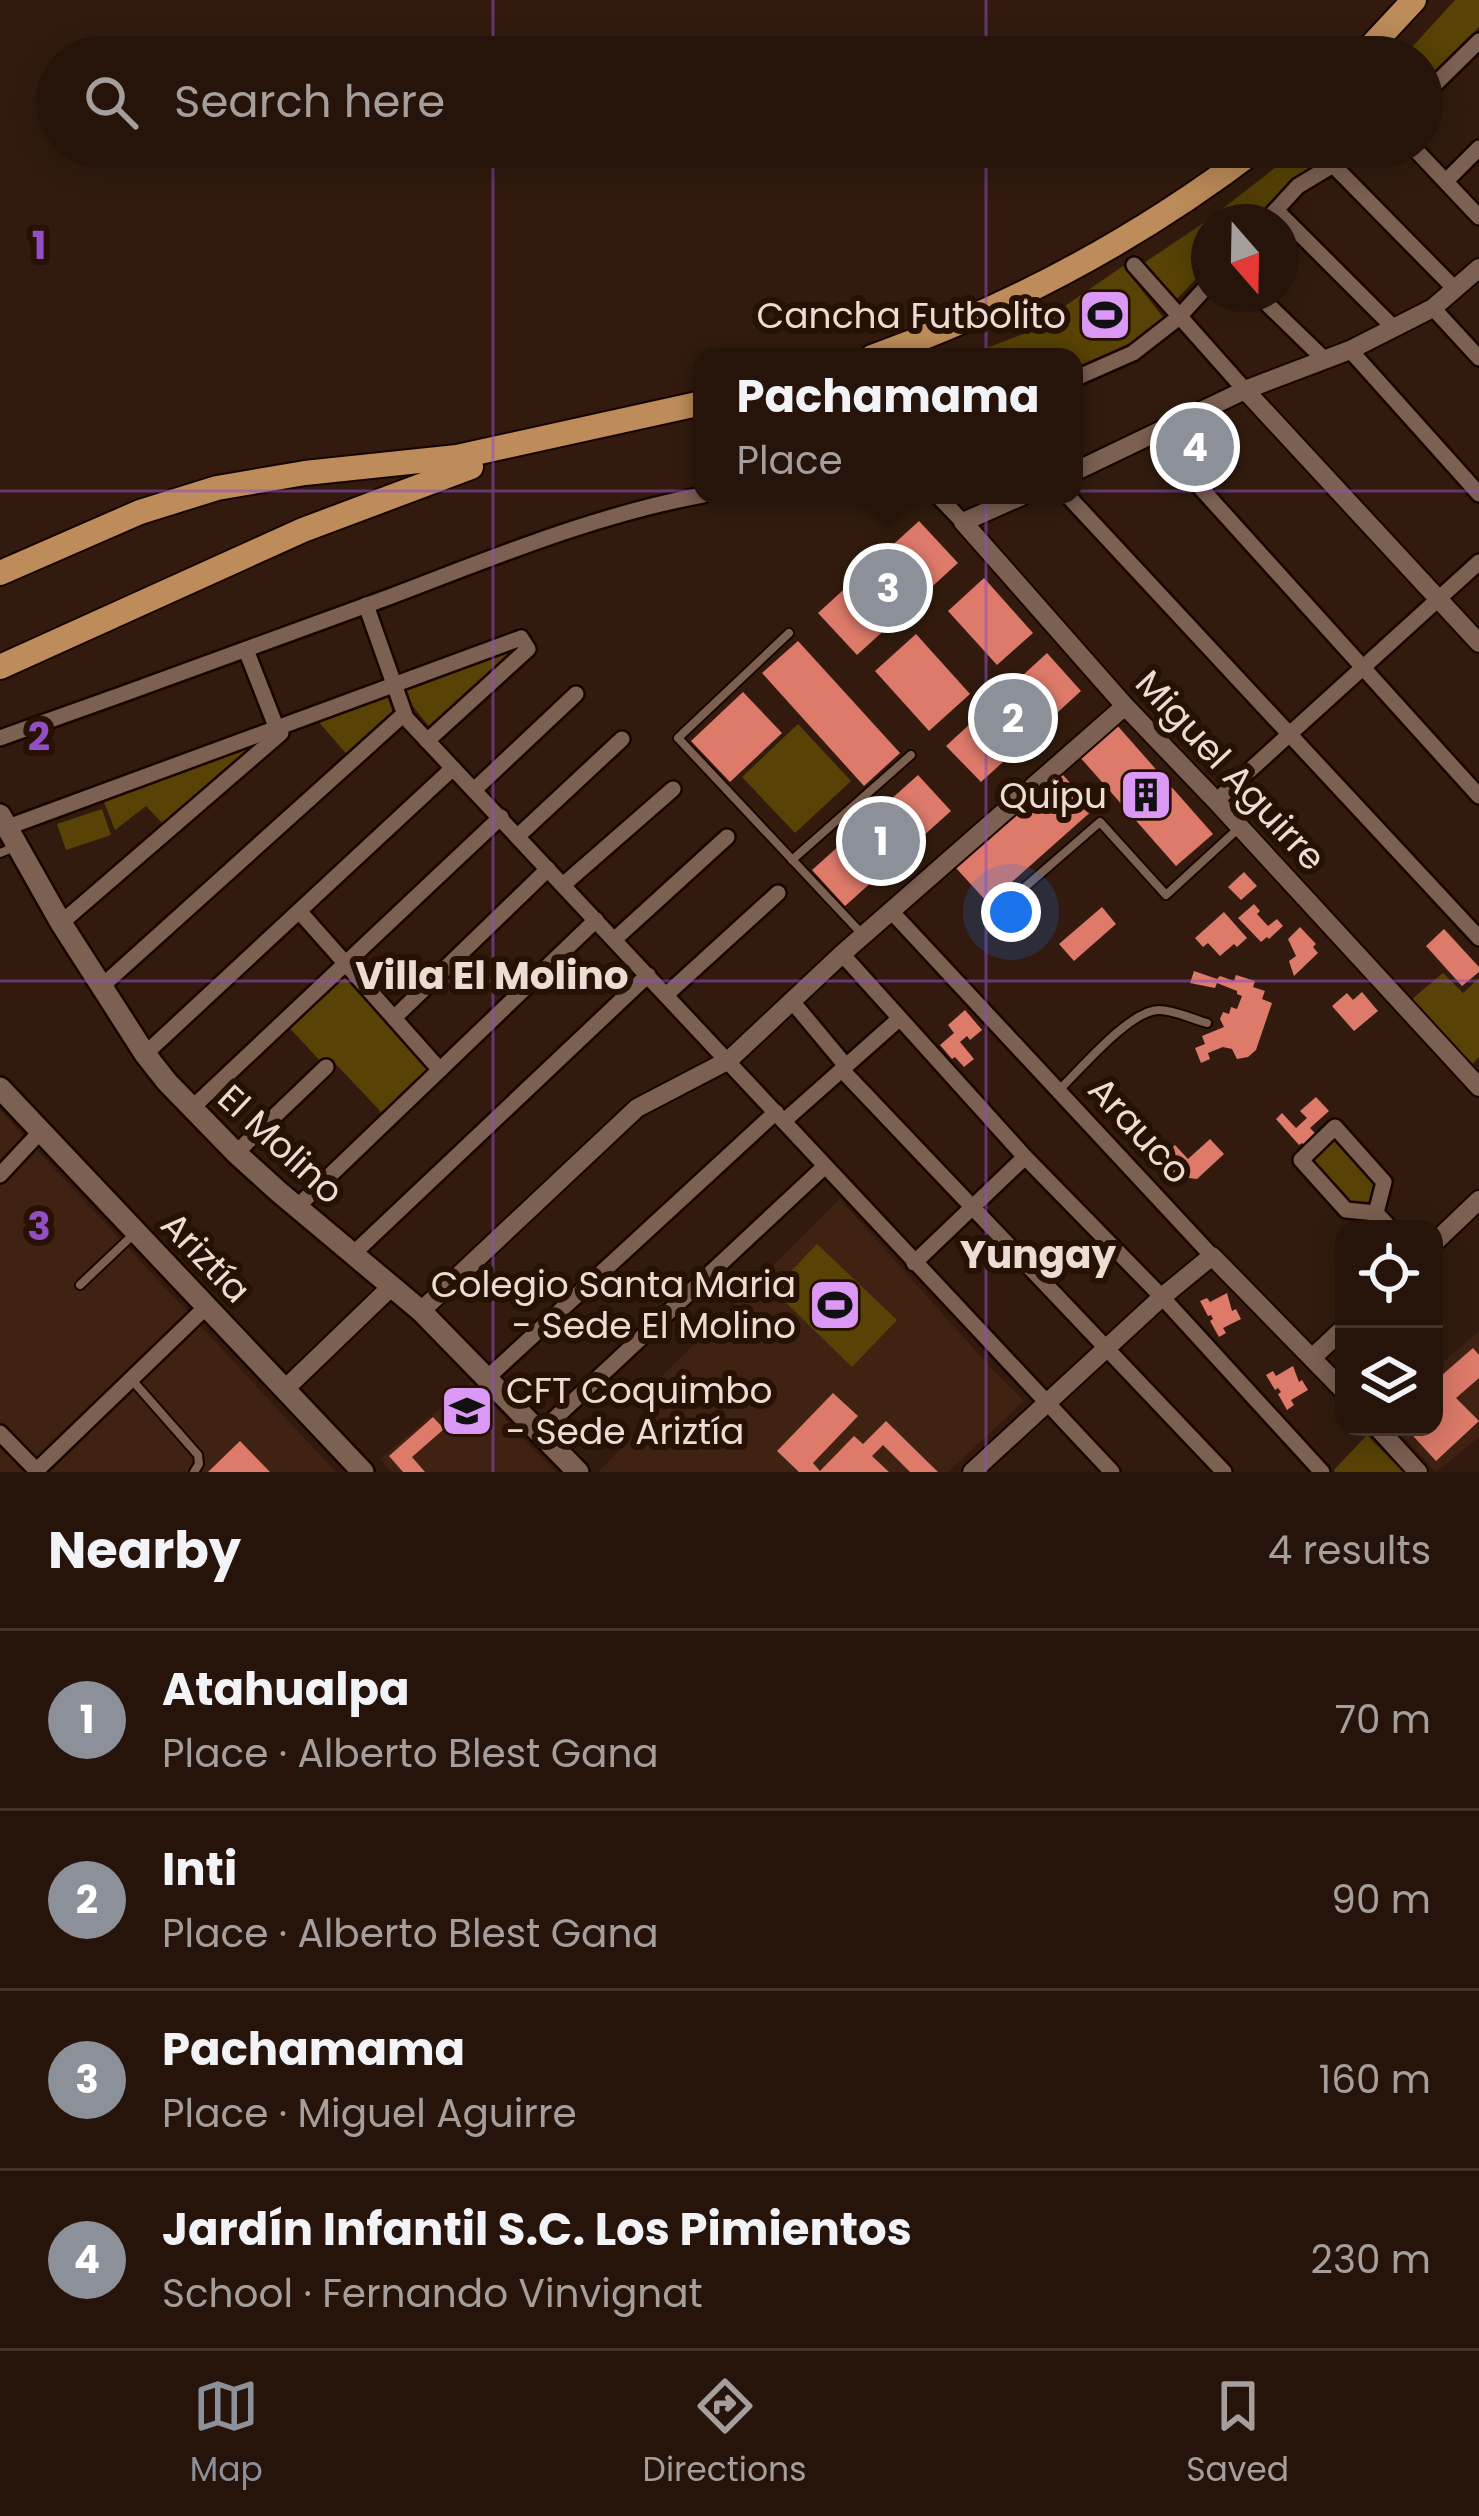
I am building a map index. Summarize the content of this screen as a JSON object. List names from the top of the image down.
{
  "streets": {
    "main road": ["El Molino", "Ariztía"],
    "street": ["Miguel Aguirre", "Arauco"]
  },
  "districts": ["Villa El Molino", "Yungay"],
  "places": {
    "sports": ["Cancha Futbolito", "Colegio Santa Maria - Sede El Molino"],
    "building": ["Quipu"],
    "school or university": ["CFT Coquimbo - Sede Ariztía"]
  },
  "north": "bottom",
  "page": {
    "search": "Search here",
    "popup": ["Pachamama", "Place"],
    "pins": [
      "4",
      "3",
      "2",
      "1"
    ],
    "heading": ["Nearby", "4 results"],
    "list": [
      {
        "mark": "1",
        "name": "Atahualpa",
        "note": "Place · Alberto Blest Gana",
        "value": "70 m"
      },
      {
        "mark": "2",
        "name": "Inti",
        "note": "Place · Alberto Blest Gana",
        "value": "90 m"
      },
      {
        "mark": "3",
        "name": "Pachamama",
        "note": "Place · Miguel Aguirre",
        "value": "160 m"
      },
      {
        "mark": "4",
        "name": "Jardín Infantil S.C. Los Pimientos",
        "note": "School · Fernando Vinvignat",
        "value": "230 m"
      }
    ],
    "nav": ["Map", "Directions", "Saved"]
  },
  "grid": {
    "rows": ["1", "2", "3"]
  }
}
